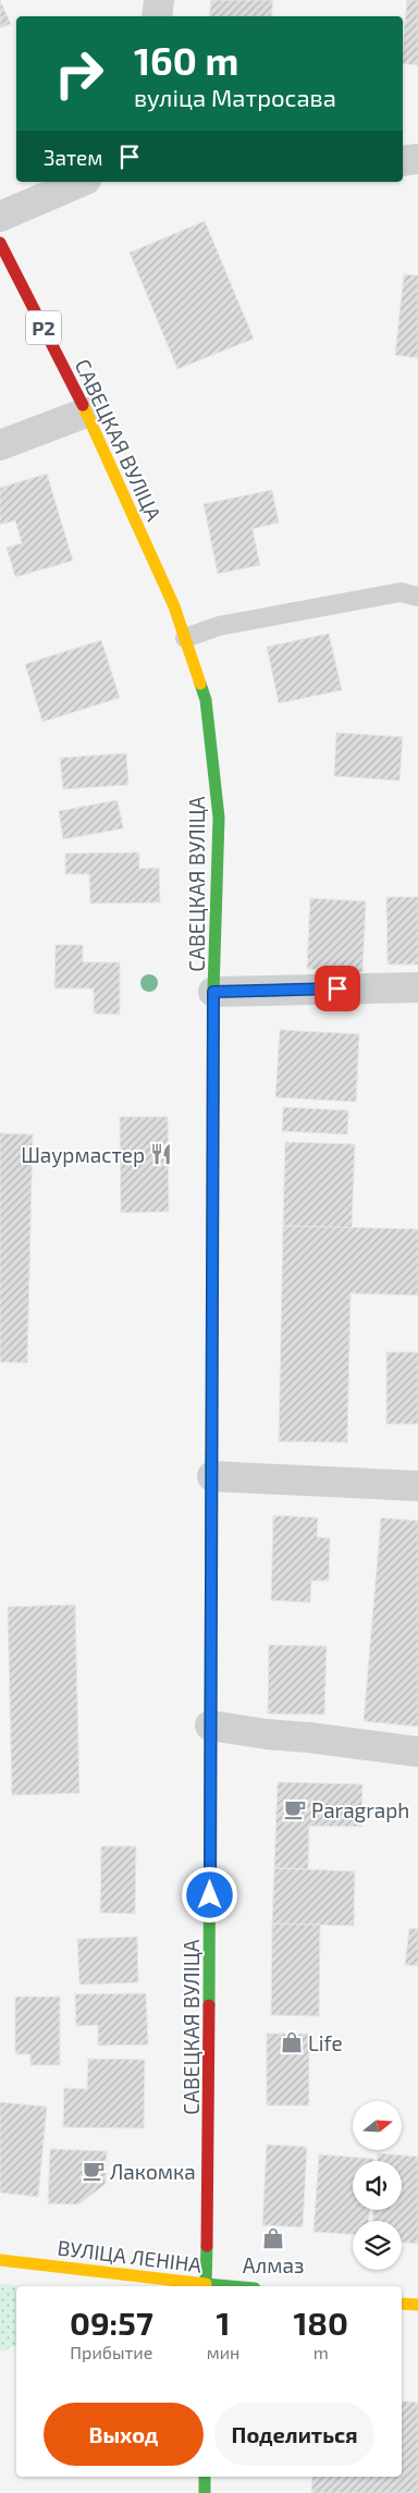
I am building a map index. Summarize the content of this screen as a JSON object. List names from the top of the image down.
{
  "streets": {
    "main road": ["Р2", "САВЕЦКАЯ ВУЛІЦА", "ВУЛІЦА ЛЕНІНА"]
  },
  "crossings": [
    ["САВЕЦКАЯ ВУЛІЦА", "ВУЛІЦА ЛЕНІНА"]
  ],
  "places": {
    "restaurant": ["Шаурмастер"],
    "cafe": ["Paragraph", "Лакомка"],
    "shop": ["Life", "Алмаз"]
  },
  "north": "right",
  "page": {
    "turn": ["160 m", "вуліца Матросава"],
    "then": "Затем",
    "eta": [
      "09:57",
      "Прибытие",
      "1",
      "мин",
      "180",
      "m"
    ],
    "buttons": ["Выход", "Поделиться"]
  }
}
